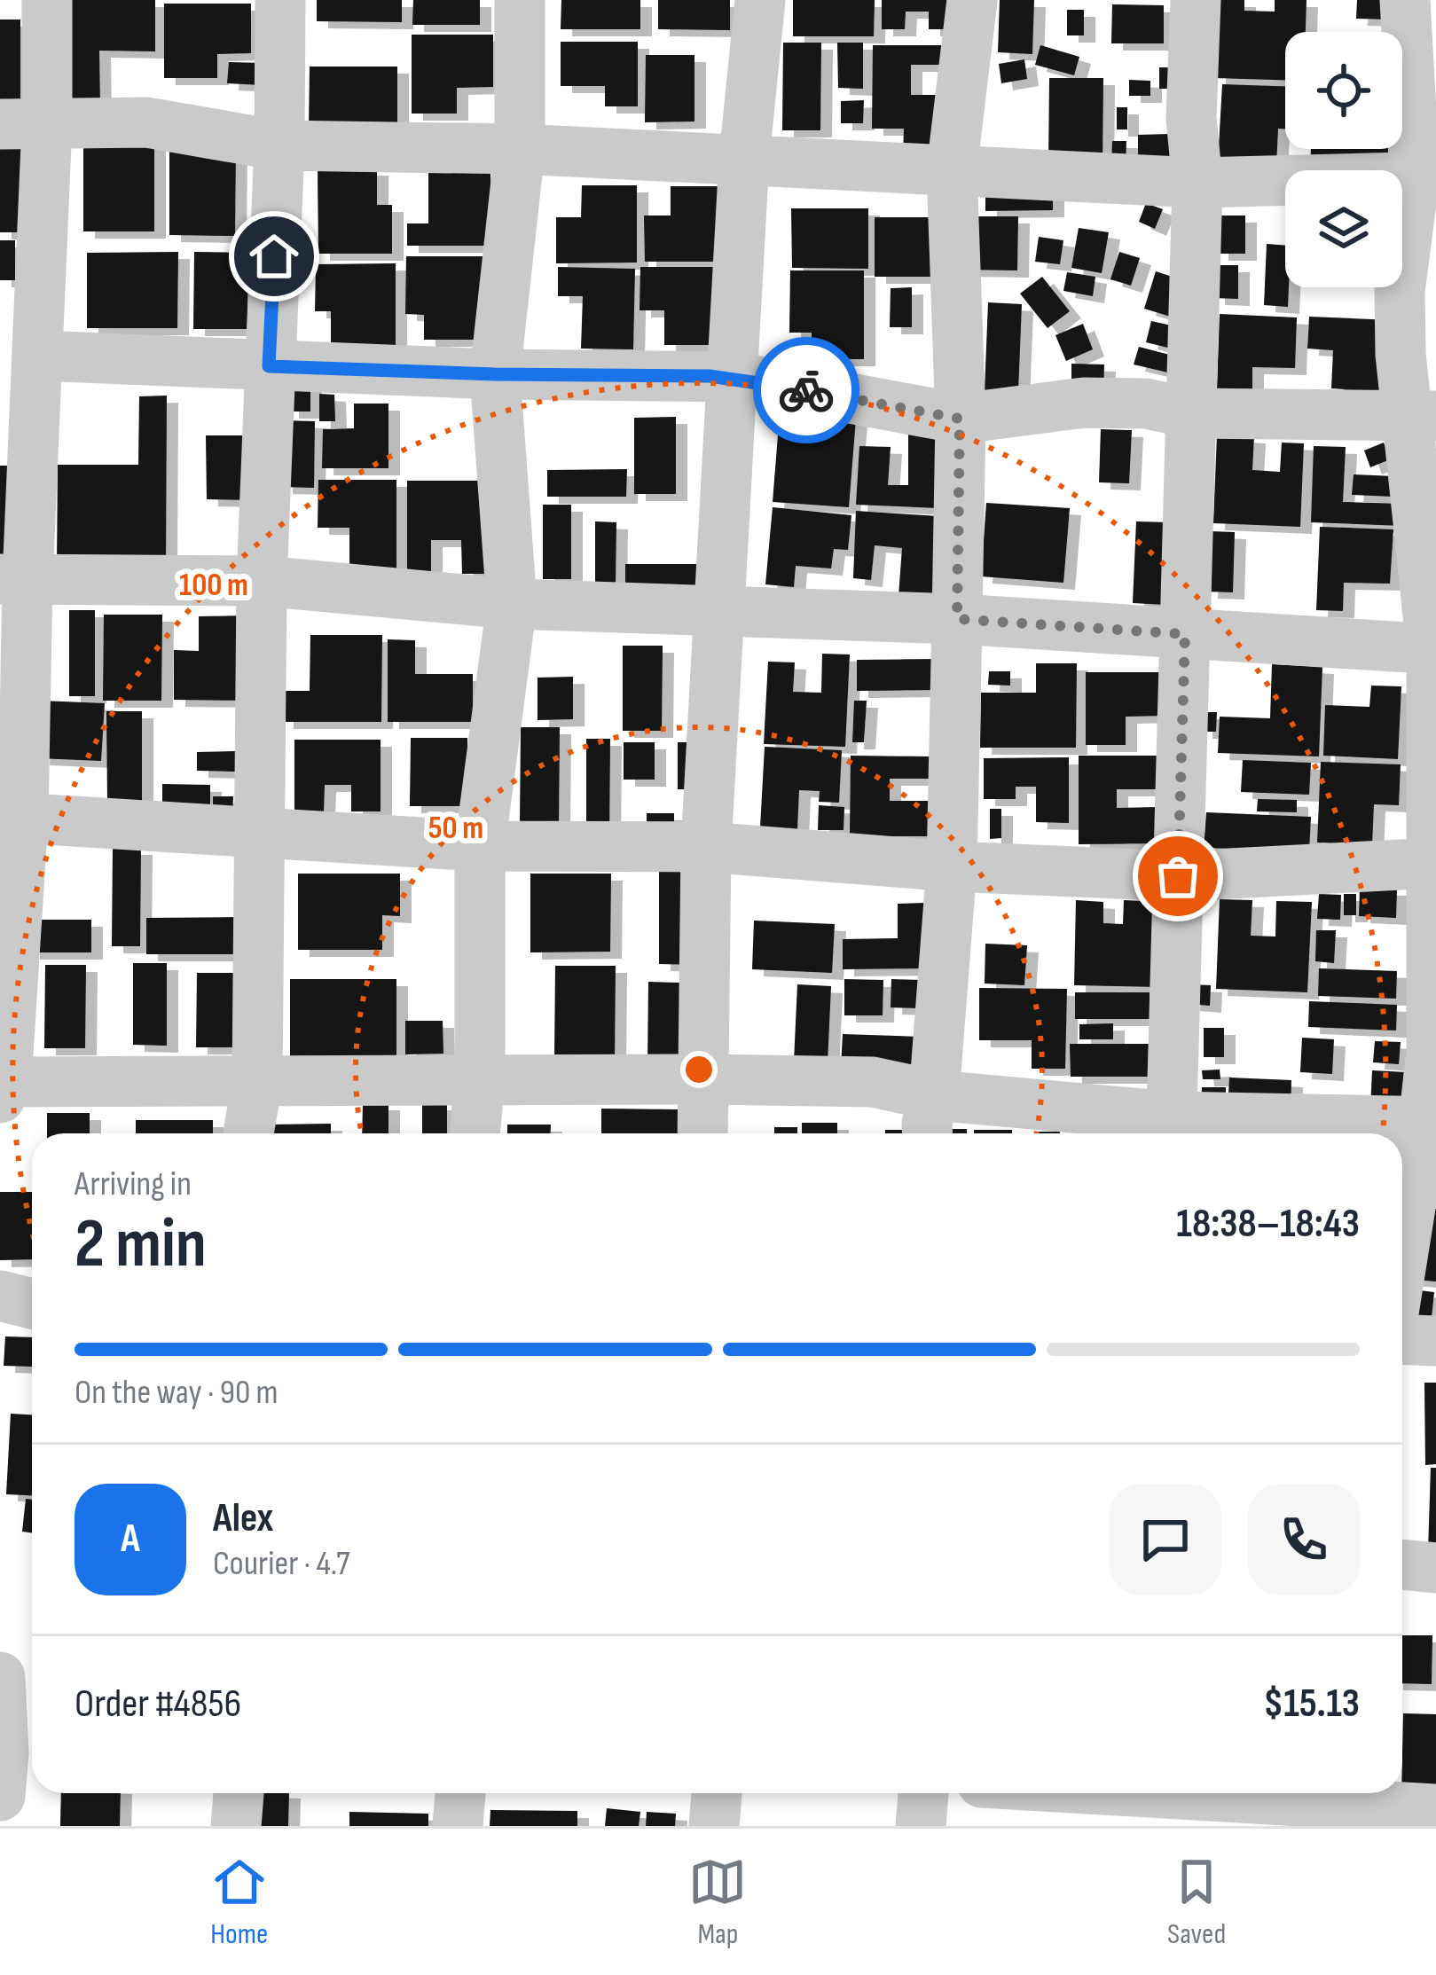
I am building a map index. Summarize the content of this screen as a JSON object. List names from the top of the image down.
{
  "page": {
    "heading": ["2 min", "Arriving in", "18:38–18:43"],
    "panel": [
      "Alex",
      "Courier · 4.7",
      "Order #4856",
      "$15.13"
    ],
    "bar": "On the way · 90 m",
    "round": "A",
    "tabs": ["Home", "Map", "Saved"]
  },
  "rings": ["100 m", "50 m"]
}
